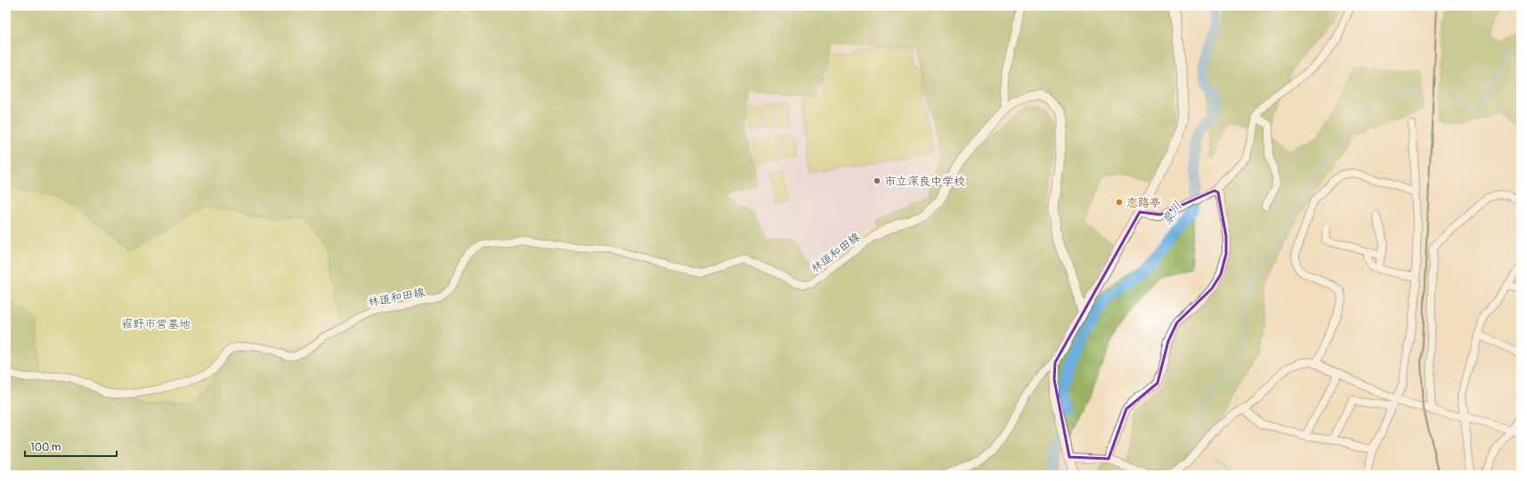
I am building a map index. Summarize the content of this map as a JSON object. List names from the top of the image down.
{
  "streets": {
    "street": ["林道和田線"]
  },
  "water": ["泉川"],
  "parks": ["裾野市営墓地"],
  "places": ["市立深良中学校", "恋路亭"],
  "scale_bar": "100 m"
}
